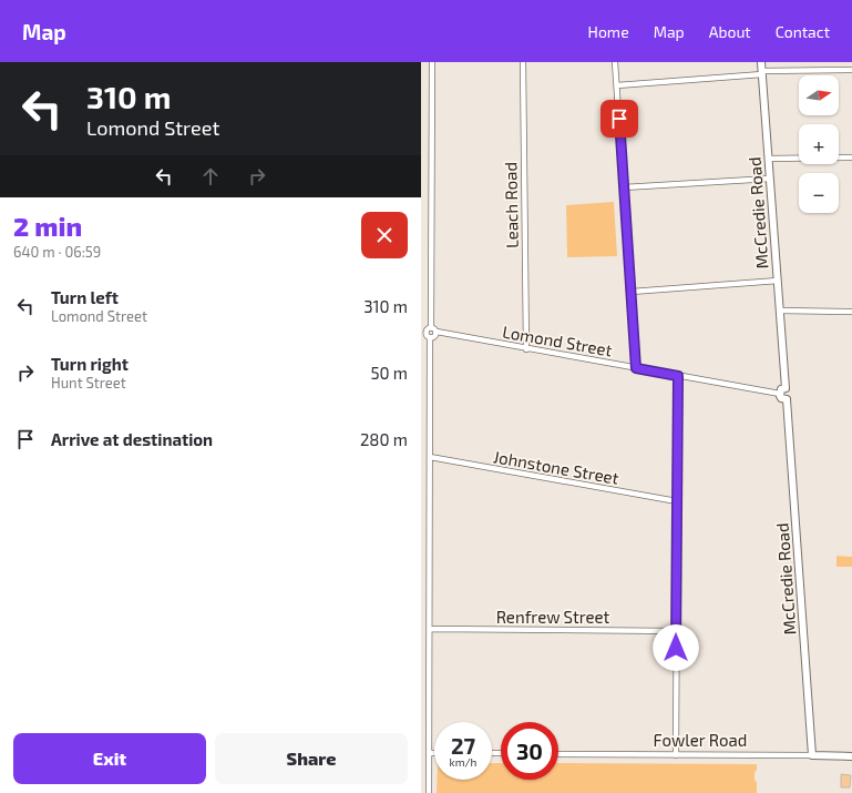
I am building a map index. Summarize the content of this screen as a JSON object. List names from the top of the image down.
{
  "streets": {
    "main road": ["McCredie Road", "Fowler Road"],
    "street": [
      "Leach Road",
      "Lomond Street",
      "Johnstone Street",
      "Renfrew Street"
    ]
  },
  "crossings": [
    ["Leach Road", "Lomond Street"],
    ["McCredie Road", "Lomond Street"],
    ["McCredie Road", "Fowler Road"]
  ],
  "north": "right",
  "page": {
    "header": "Map",
    "nav": [
      "Home",
      "Map",
      "About",
      "Contact"
    ],
    "turn": ["310 m", "Lomond Street"],
    "map_buttons": ["+", "−"],
    "heading": ["2 min", "640 m · 06:59"],
    "list": [
      {
        "name": "Turn left",
        "note": "Lomond Street",
        "value": "310 m"
      },
      {
        "name": "Turn right",
        "note": "Hunt Street",
        "value": "50 m"
      },
      {
        "name": "Arrive at destination",
        "value": "280 m"
      }
    ],
    "speed": "27 km/h",
    "limit": "30",
    "buttons": ["Exit", "Share"]
  }
}
